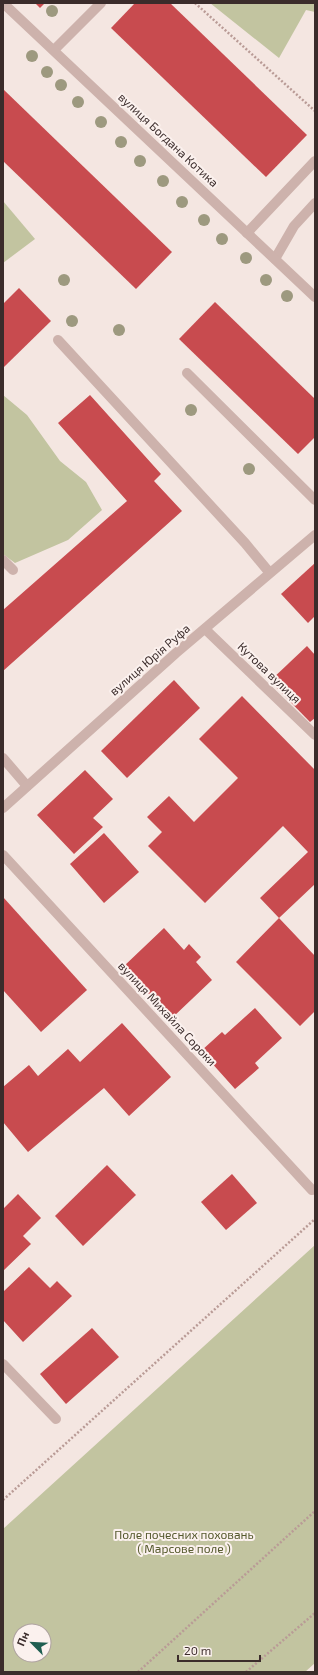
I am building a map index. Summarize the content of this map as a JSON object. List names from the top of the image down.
{
  "streets": {
    "street": [
      "вулиця Богдана Котика",
      "вулиця Юрія Руфа",
      "Кутова вулиця",
      "вулиця Михайла Сороки"
    ]
  },
  "crossings": [
    ["вулиця Юрія Руфа", "Кутова вулиця"]
  ],
  "parks": ["Поле почесних поховань ( Марсове поле )"],
  "scale_bar": "20 m",
  "north": "top left"
}
